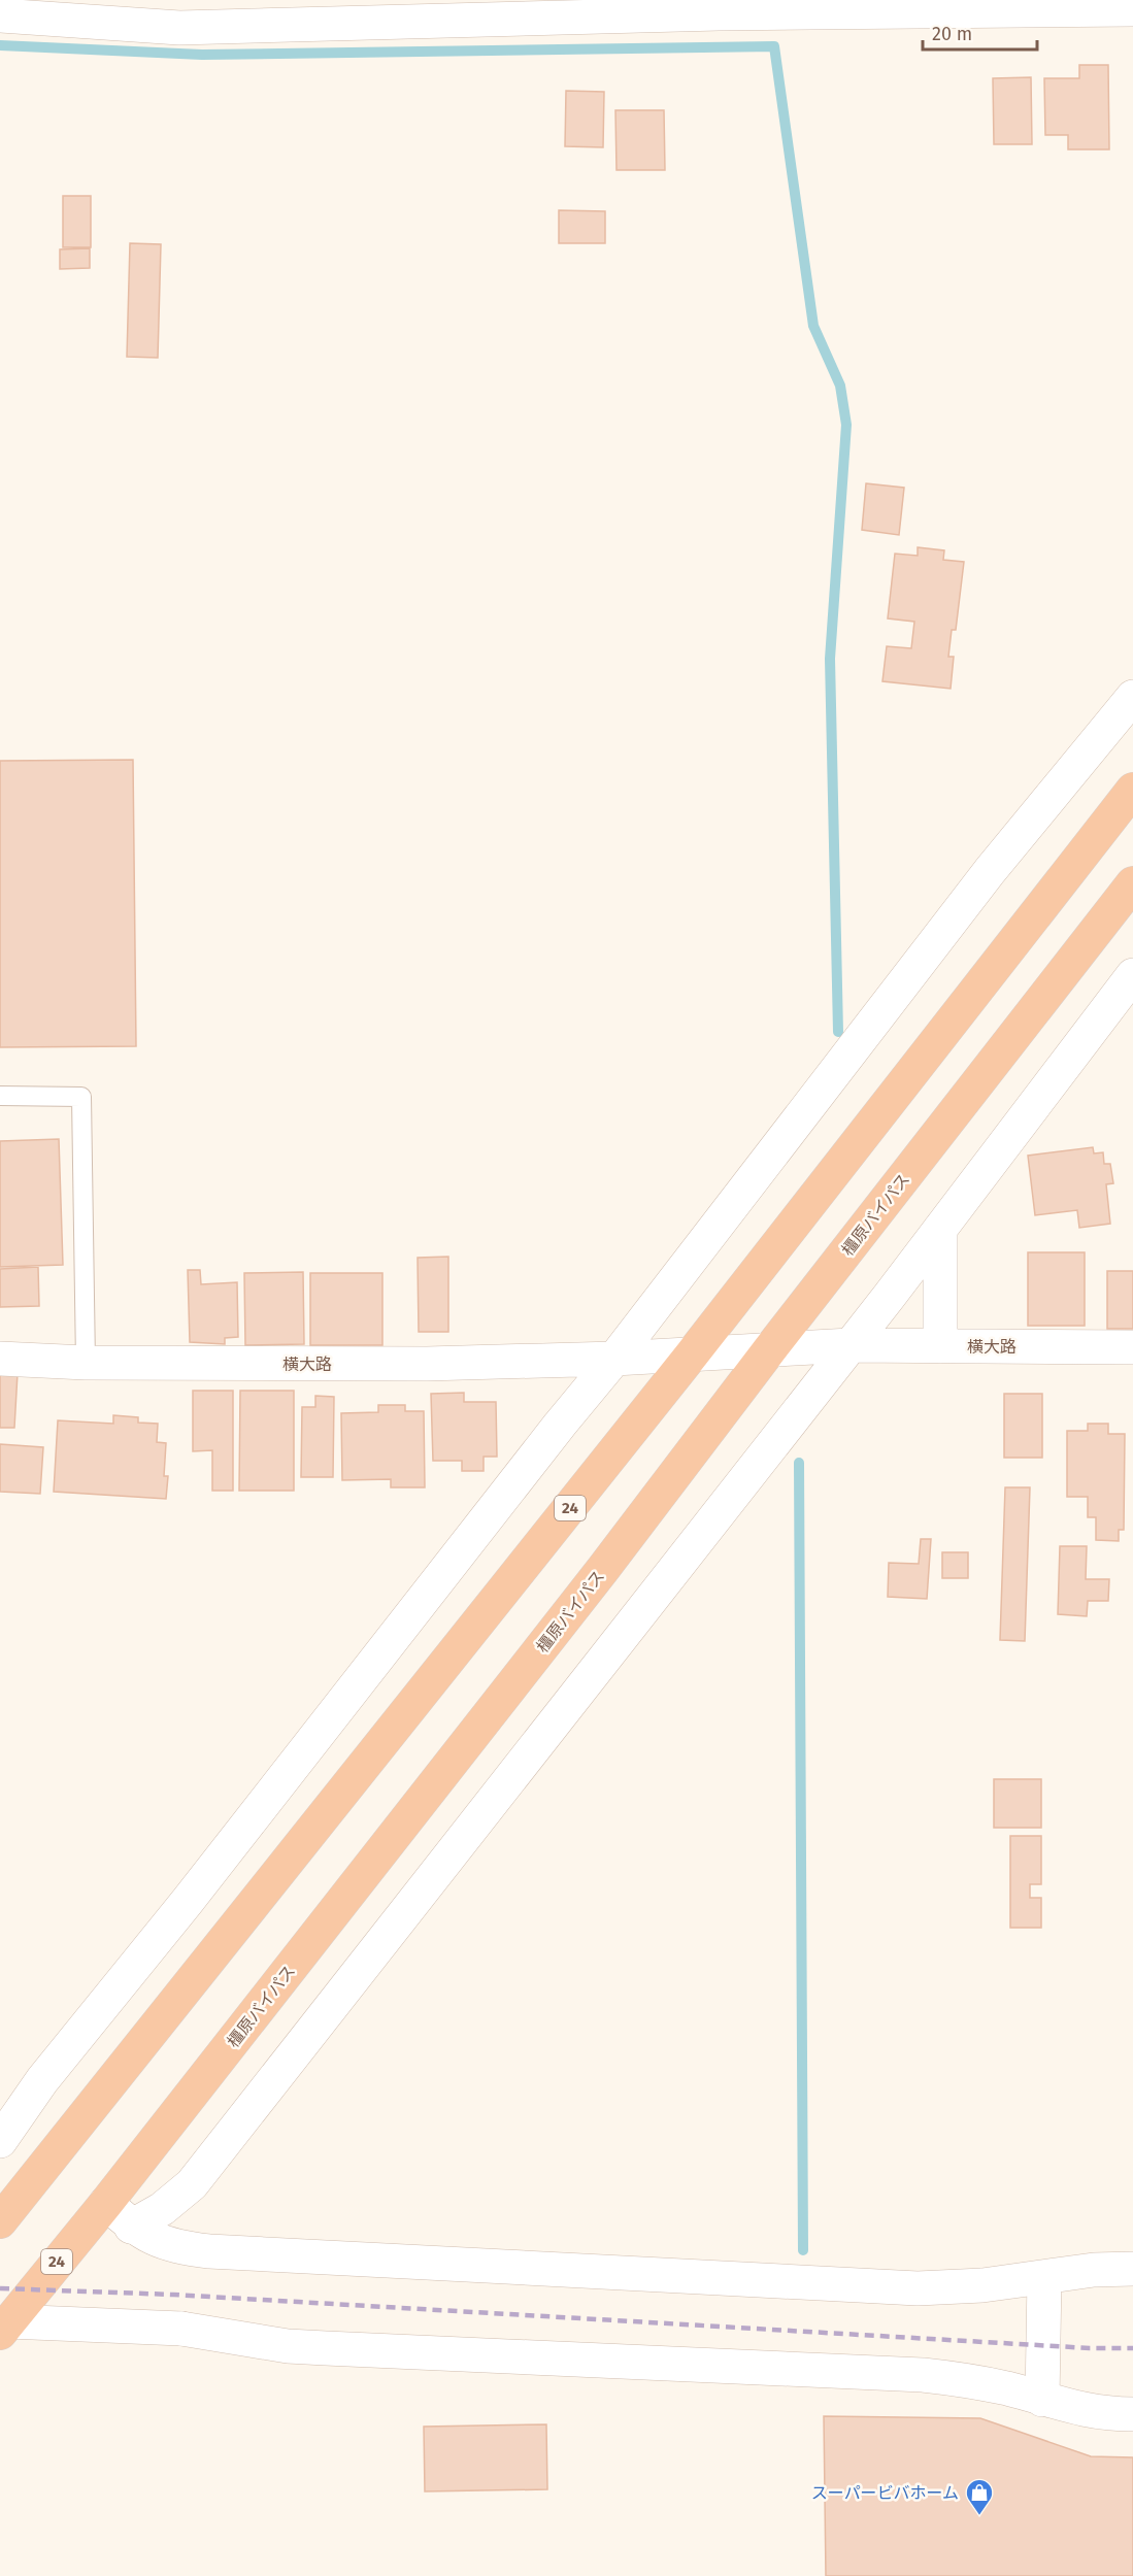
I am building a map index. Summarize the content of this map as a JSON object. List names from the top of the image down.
{
  "streets": {
    "highway": ["橿原バイパス", "24"],
    "street": ["横大路"]
  },
  "crossings": [
    ["橿原バイパス", "横大路"],
    ["横大路", "24"]
  ],
  "places": {
    "shop": ["スーパービバホーム"]
  },
  "scale_bar": "20 m"
}
